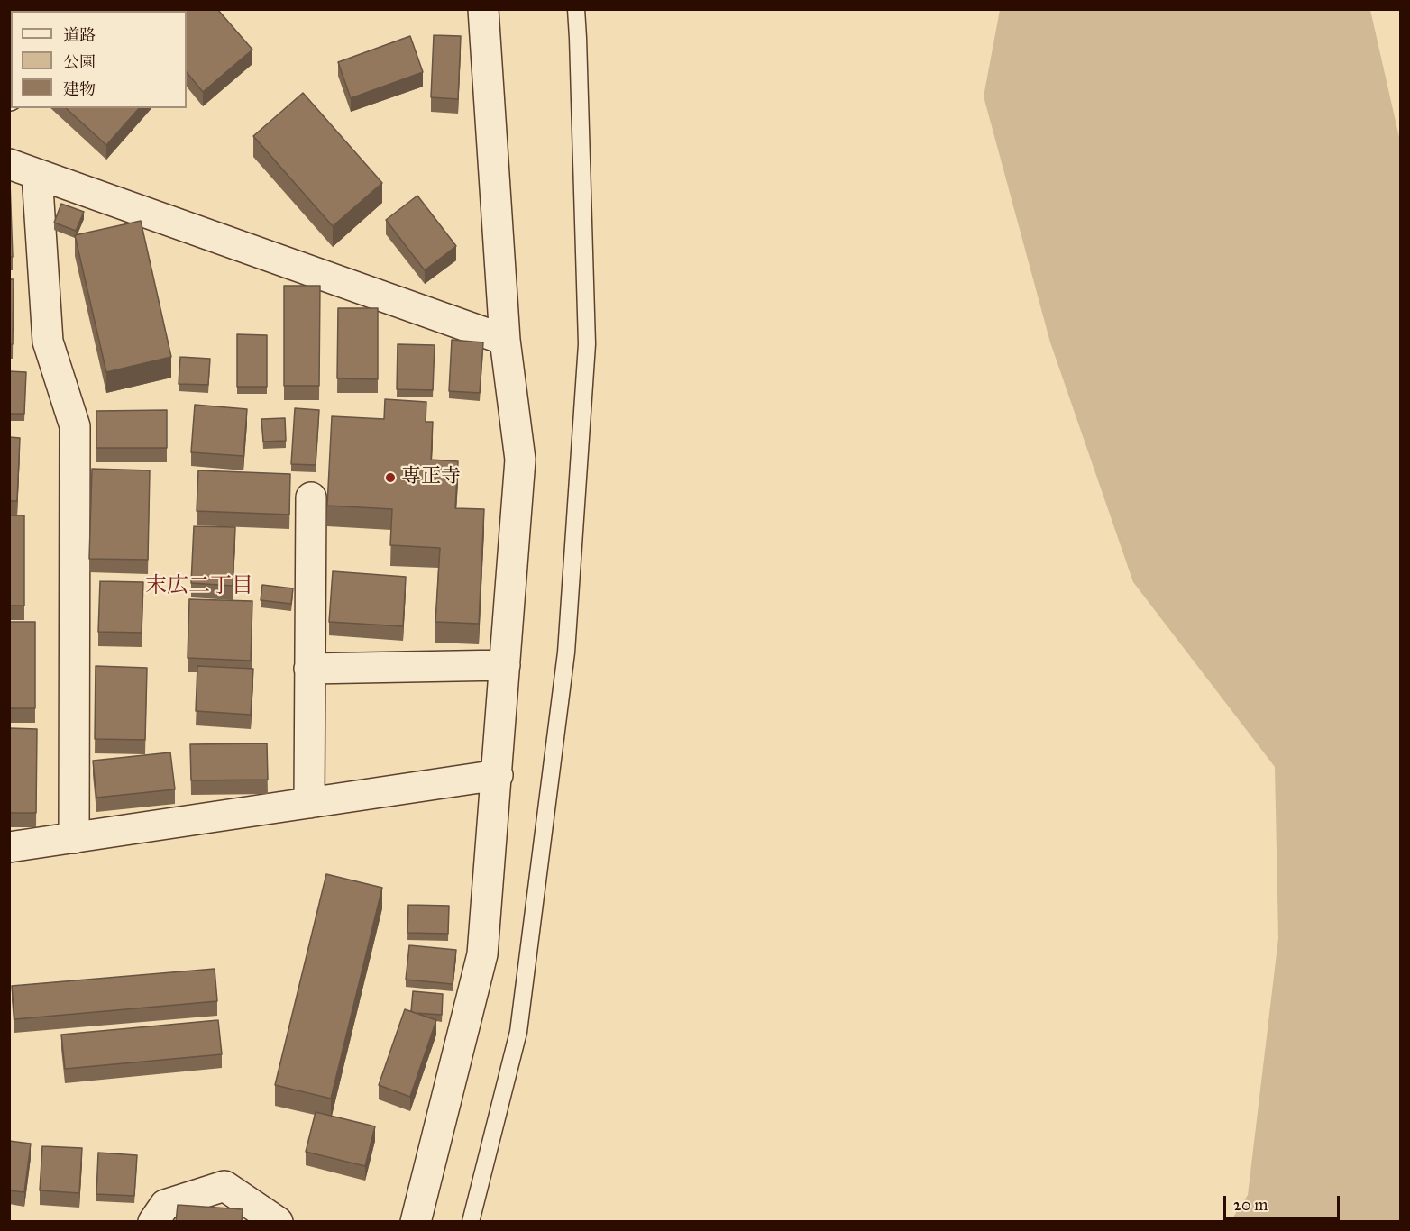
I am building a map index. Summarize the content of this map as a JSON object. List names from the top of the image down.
{
  "districts": ["末広二丁目"],
  "places": ["専正寺"],
  "legend": ["道路", "公園", "建物"],
  "scale_bar": "20 m"
}
